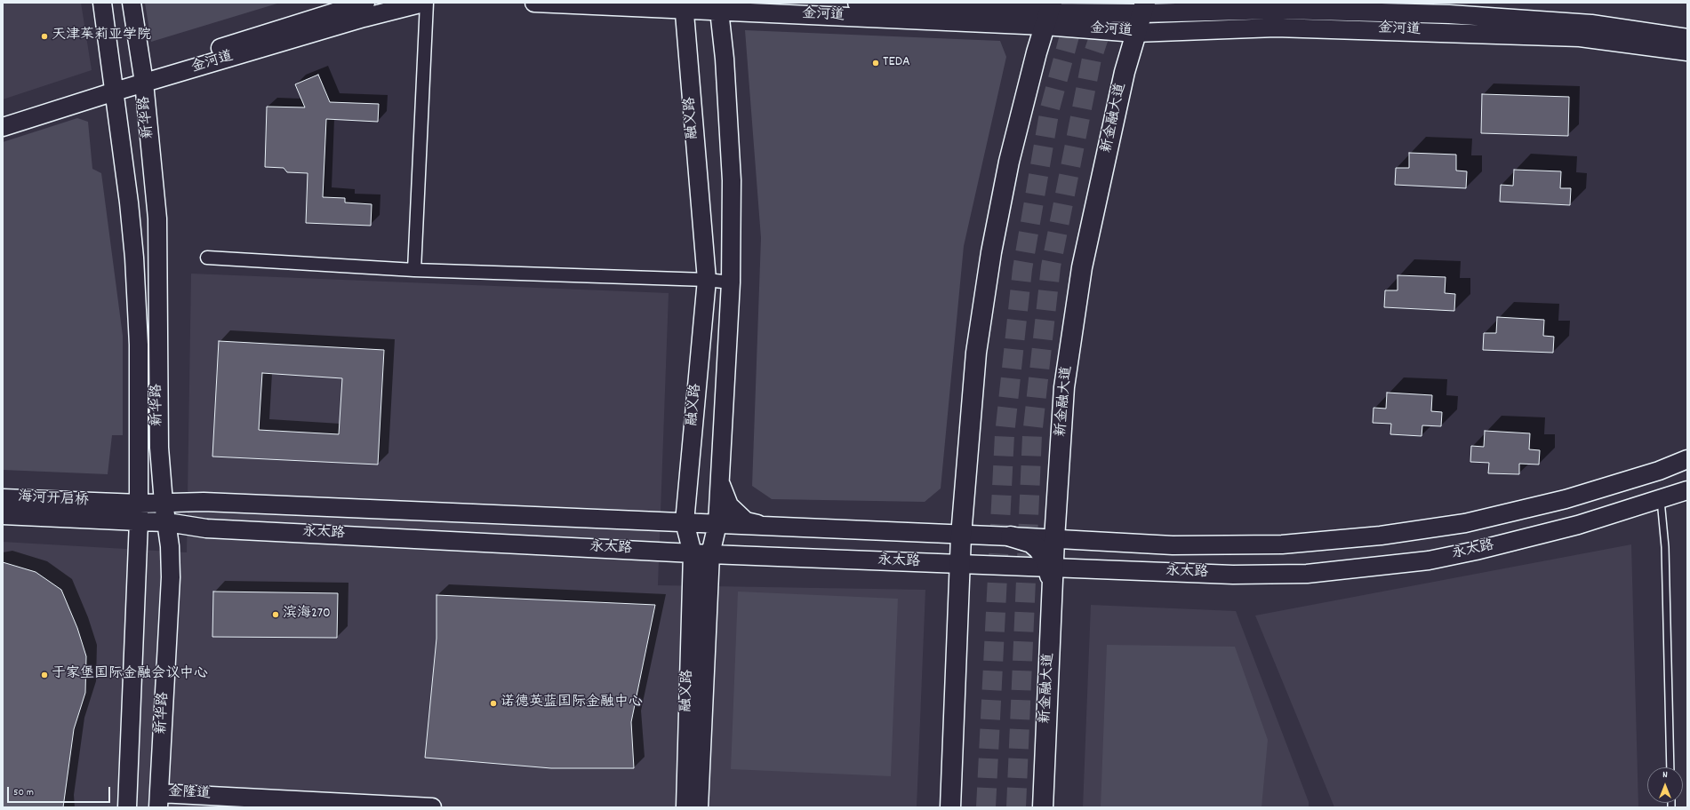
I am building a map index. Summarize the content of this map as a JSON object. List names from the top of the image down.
{
  "streets": {
    "main road": [
      "金河道",
      "新华路",
      "融义路",
      "新金融大道",
      "海河开启桥",
      "永太路",
      "金隆道"
    ]
  },
  "crossings": [
    ["金河道", "新华路"],
    ["金河道", "融义路"],
    ["金河道", "新金融大道"],
    ["新华路", "永太路"],
    ["新华路", "金隆道"],
    ["融义路", "永太路"],
    ["新金融大道", "永太路"],
    ["海河开启桥", "永太路"]
  ],
  "places": [
    "天津茱莉亚学院",
    "TEDA",
    "滨海270",
    "于家堡国际金融会议中心",
    "诺德英蓝国际金融中心"
  ],
  "scale_bar": "50 m",
  "north": "top"
}
